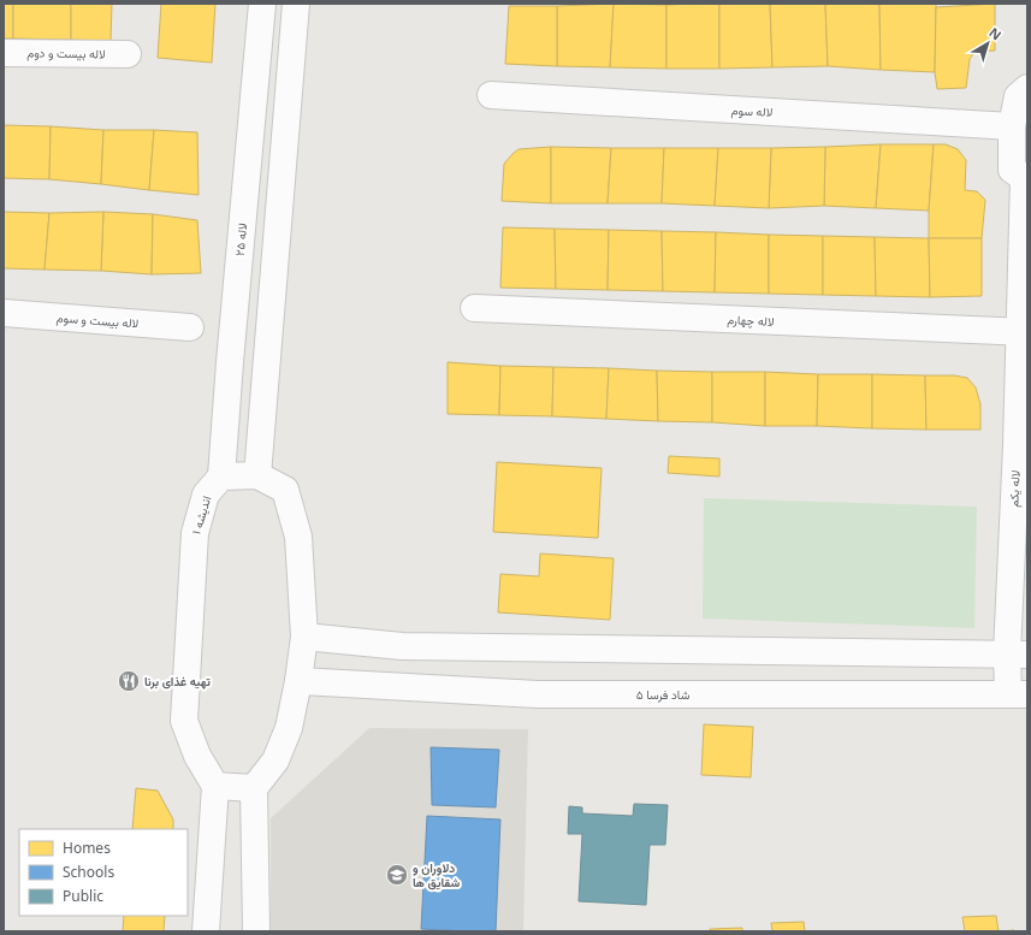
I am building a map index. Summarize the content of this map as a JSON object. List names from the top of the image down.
{
  "streets": {
    "street": [
      "لاله بیست و دوم",
      "لاله سوم",
      "لاله ۲۵",
      "لاله بیست و سوم",
      "لاله چهارم",
      "لاله یکم",
      "اندیشه ۱",
      "شاد فرسا ۵"
    ]
  },
  "crossings": [
    ["لاله ۲۵", "اندیشه ۱"],
    ["لاله چهارم", "لاله یکم"],
    ["لاله یکم", "شاد فرسا ۵"]
  ],
  "places": {
    "restaurant": ["تهیه غذای برنا"],
    "school or university": ["دلاوران و شقایق ها"]
  },
  "legend": ["Homes", "Schools", "Public"],
  "north": "top right"
}
